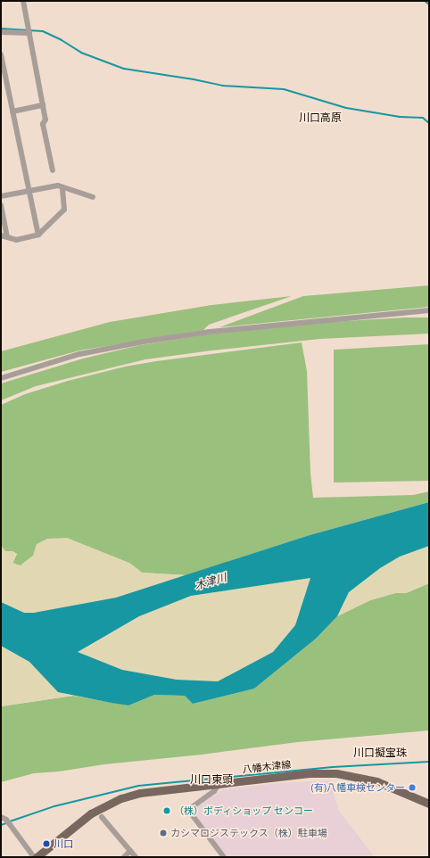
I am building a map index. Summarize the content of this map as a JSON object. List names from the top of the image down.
{
  "streets": {
    "main road": ["八幡木津線"]
  },
  "districts": ["川口高原", "川口擬宝珠", "川口東頭"],
  "water": ["木津川"],
  "places": [
    "(有)八幡車検センター",
    "（株）ボディショップ センコー",
    "カシマロジステックス（株）駐車場",
    "川口"
  ]
}
